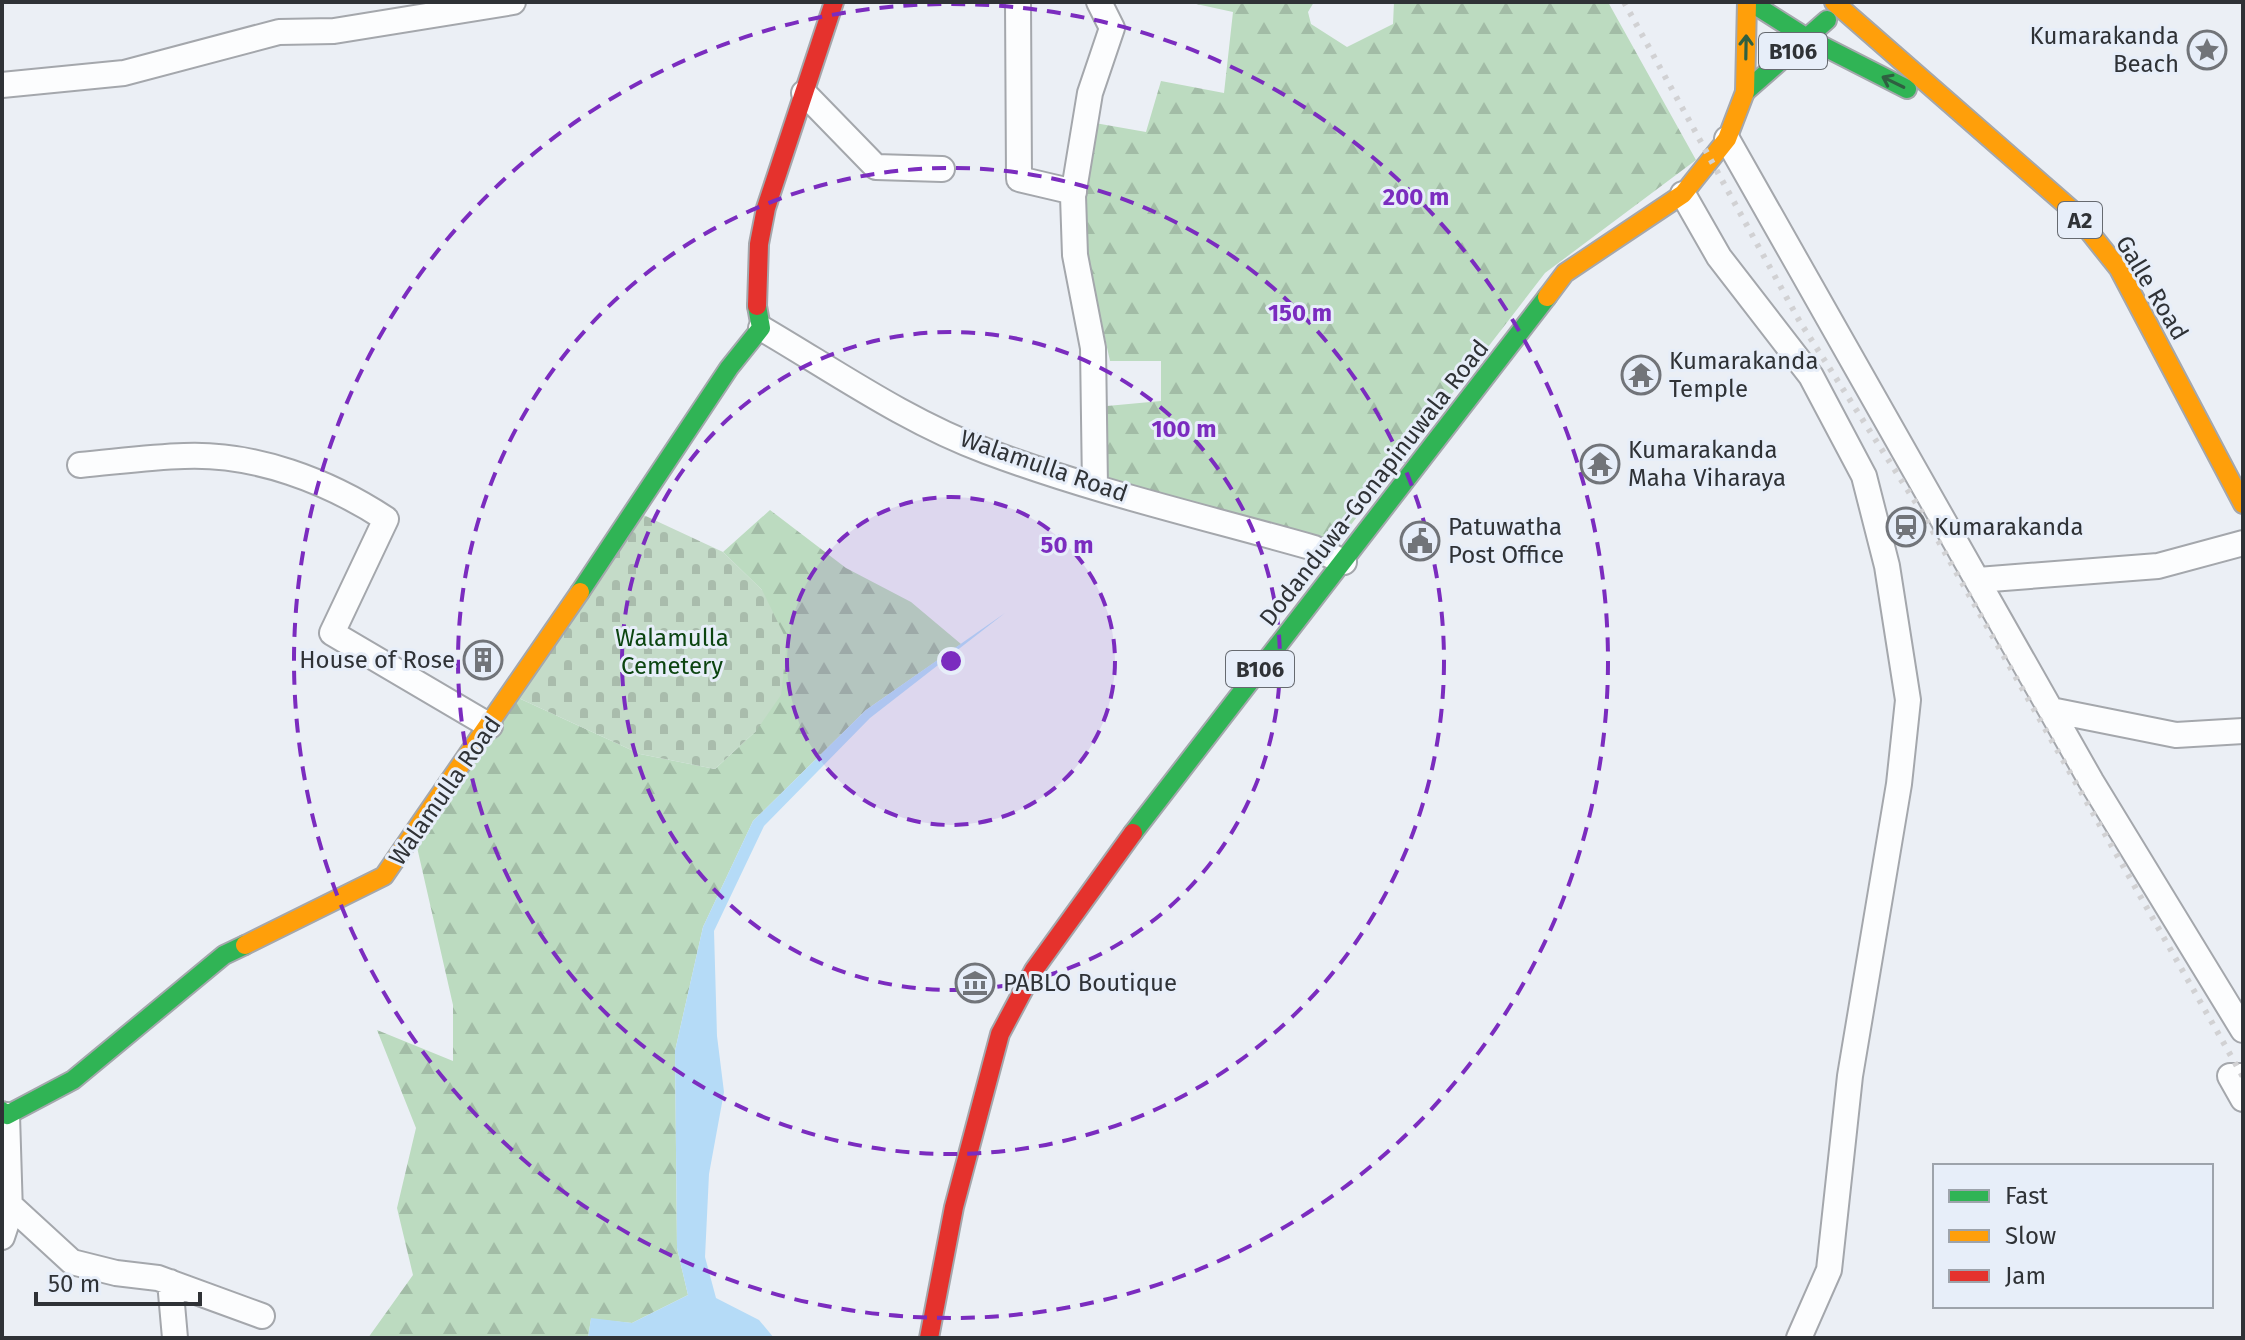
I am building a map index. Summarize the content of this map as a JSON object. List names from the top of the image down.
{
  "streets": {
    "main road": [
      "B106",
      "A2",
      "Galle Road",
      "Walamulla Road",
      "Dodanduwa-Gonapinuwala Road"
    ]
  },
  "crossings": [
    ["Galle Road", "Dodanduwa-Gonapinuwala Road"],
    ["Walamulla Road", "Dodanduwa-Gonapinuwala Road"]
  ],
  "parks": ["Walamulla Cemetery"],
  "places": {
    "place": ["Kumarakanda Beach"],
    "temple": ["Kumarakanda Temple", "Kumarakanda Maha Viharaya"],
    "station": ["Kumarakanda"],
    "public building": ["Patuwatha Post Office"],
    "building": ["House of Rose"],
    "museum": ["PABLO Boutique"]
  },
  "legend": ["Fast", "Slow", "Jam"],
  "scale_bar": "50 m",
  "rings": [
    "200 m",
    "150 m",
    "100 m",
    "50 m"
  ]
}
